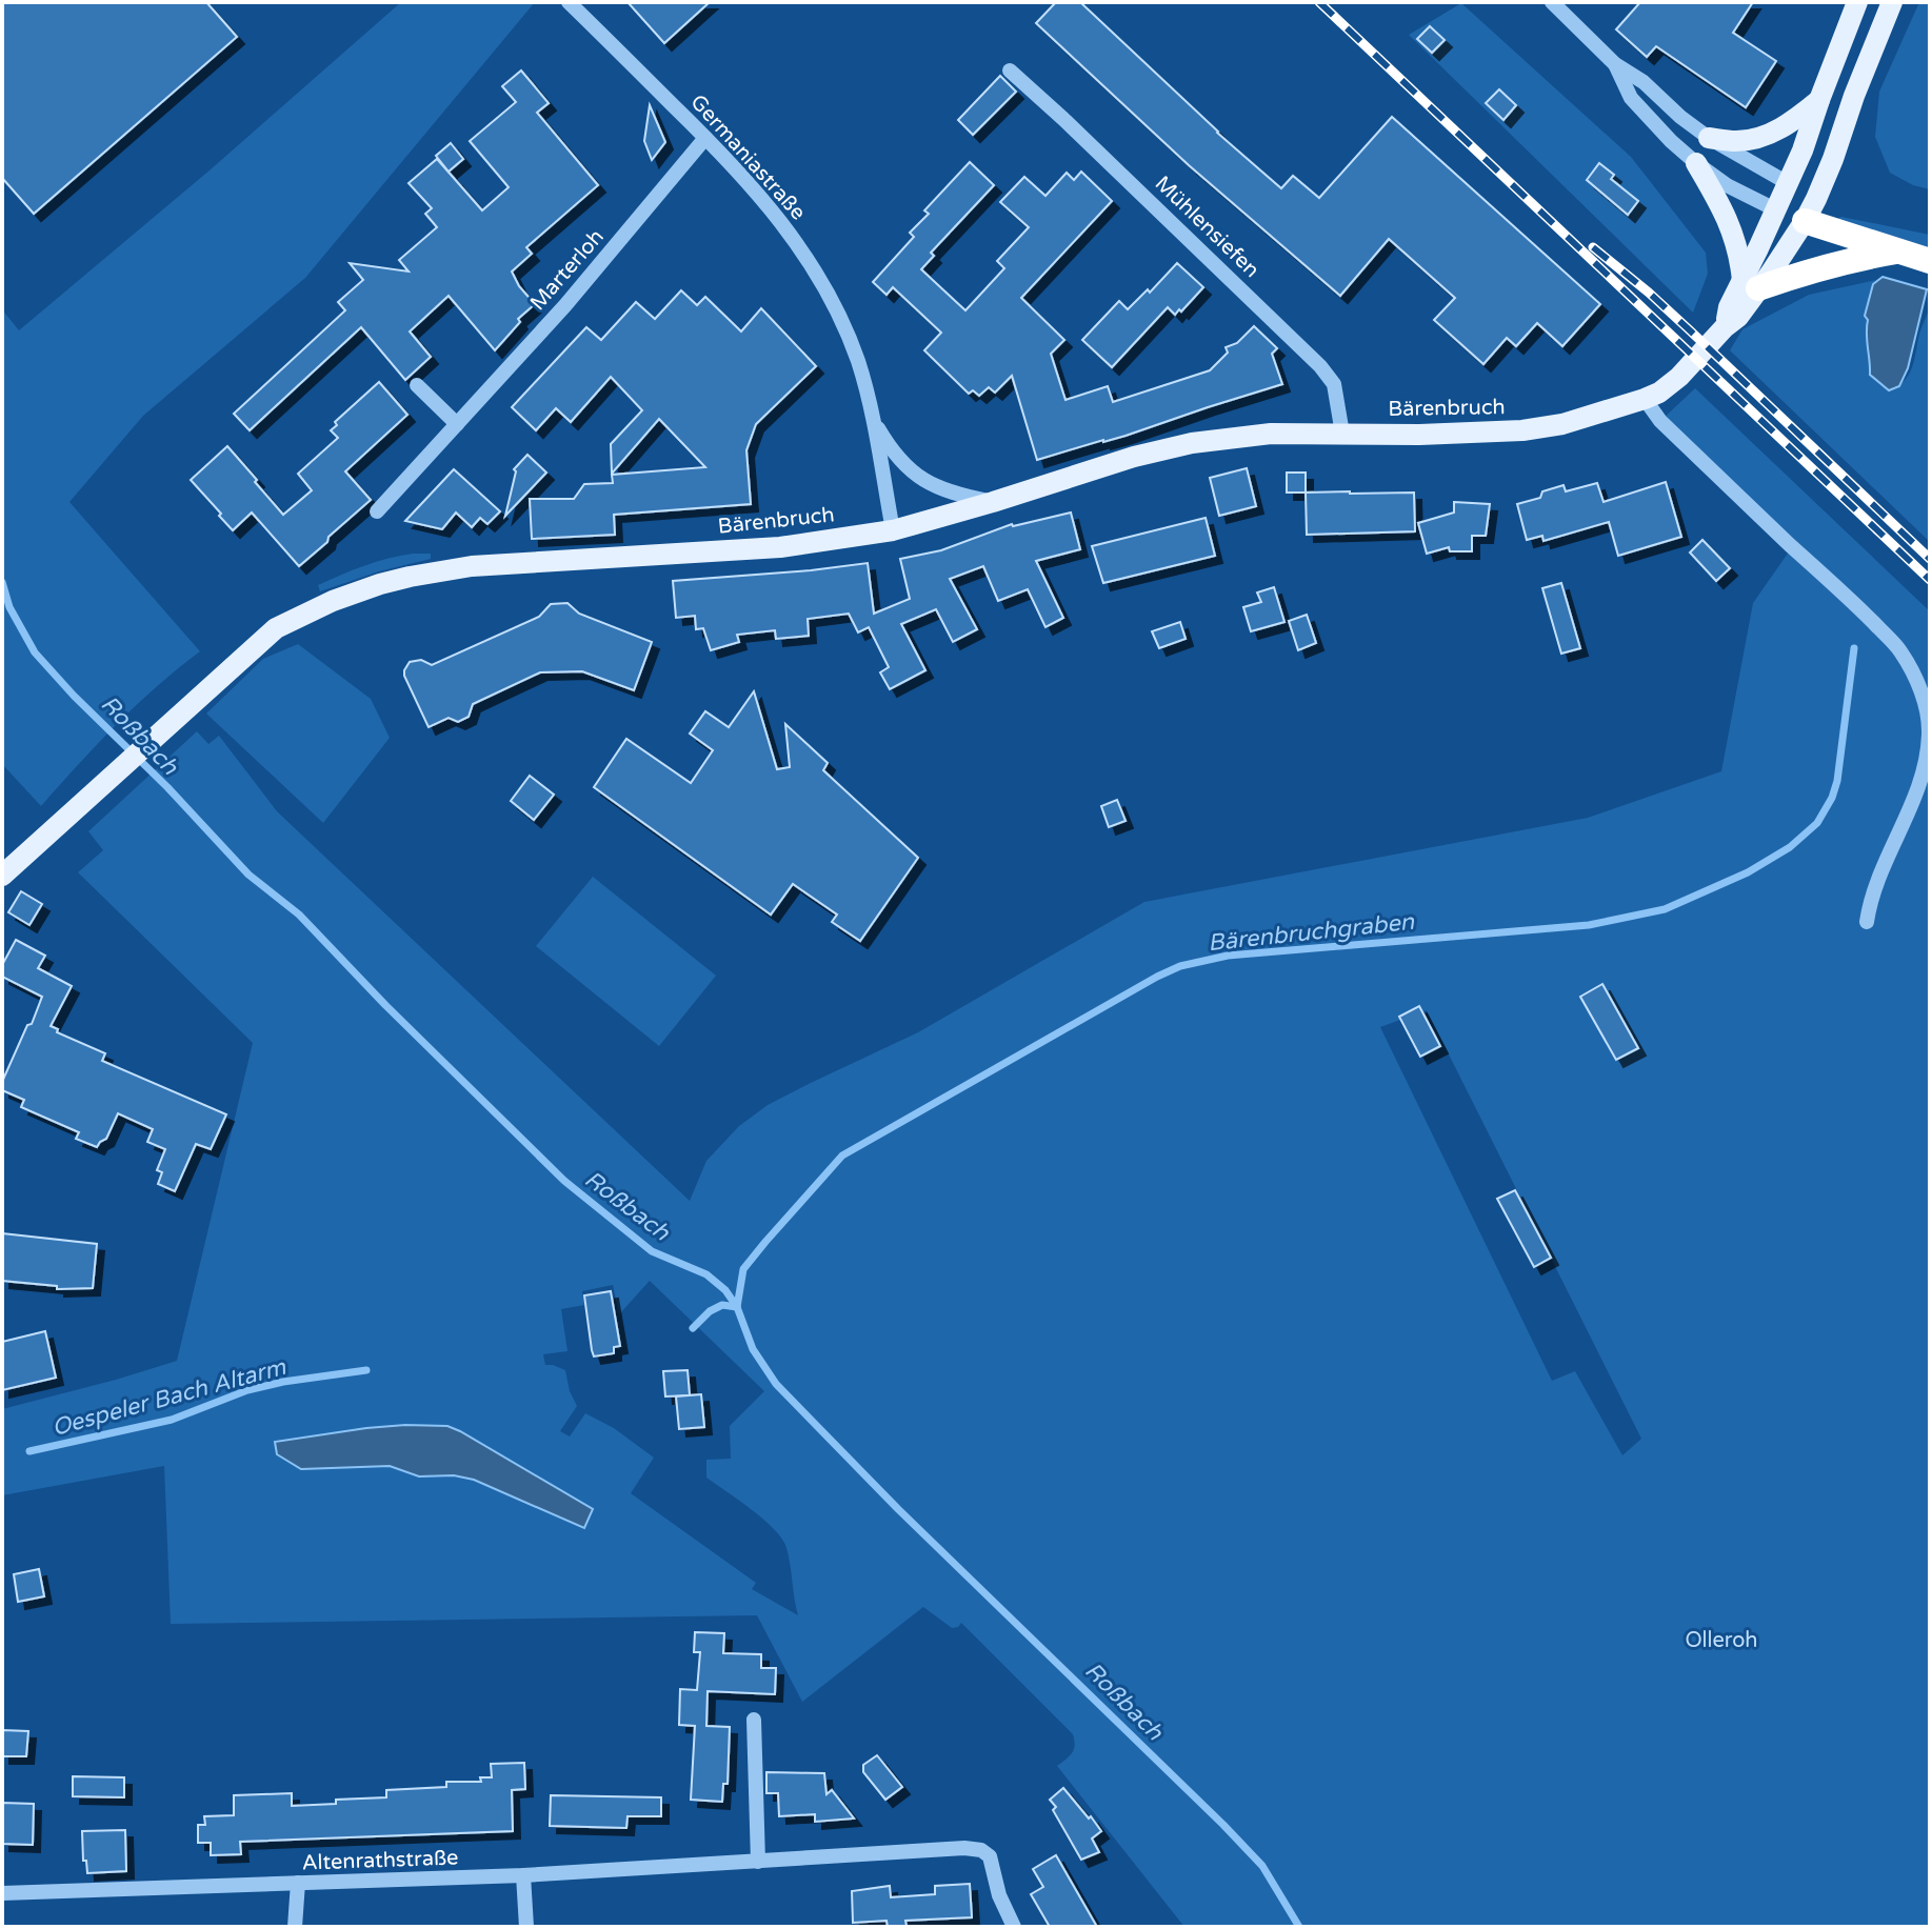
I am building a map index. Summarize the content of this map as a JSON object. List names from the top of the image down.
{
  "streets": {
    "main road": ["Bärenbruch"],
    "street": [
      "Germaniastraße",
      "Mühlensiefen",
      "Marterloh",
      "Altenrathstraße"
    ]
  },
  "crossings": [
    ["Germaniastraße", "Marterloh"],
    ["Germaniastraße", "Bärenbruch"],
    ["Mühlensiefen", "Bärenbruch"]
  ],
  "water": ["Roßbach", "Bärenbruchgraben", "Oespeler Bach Altarm"],
  "parks": ["Olleroh"]
}
